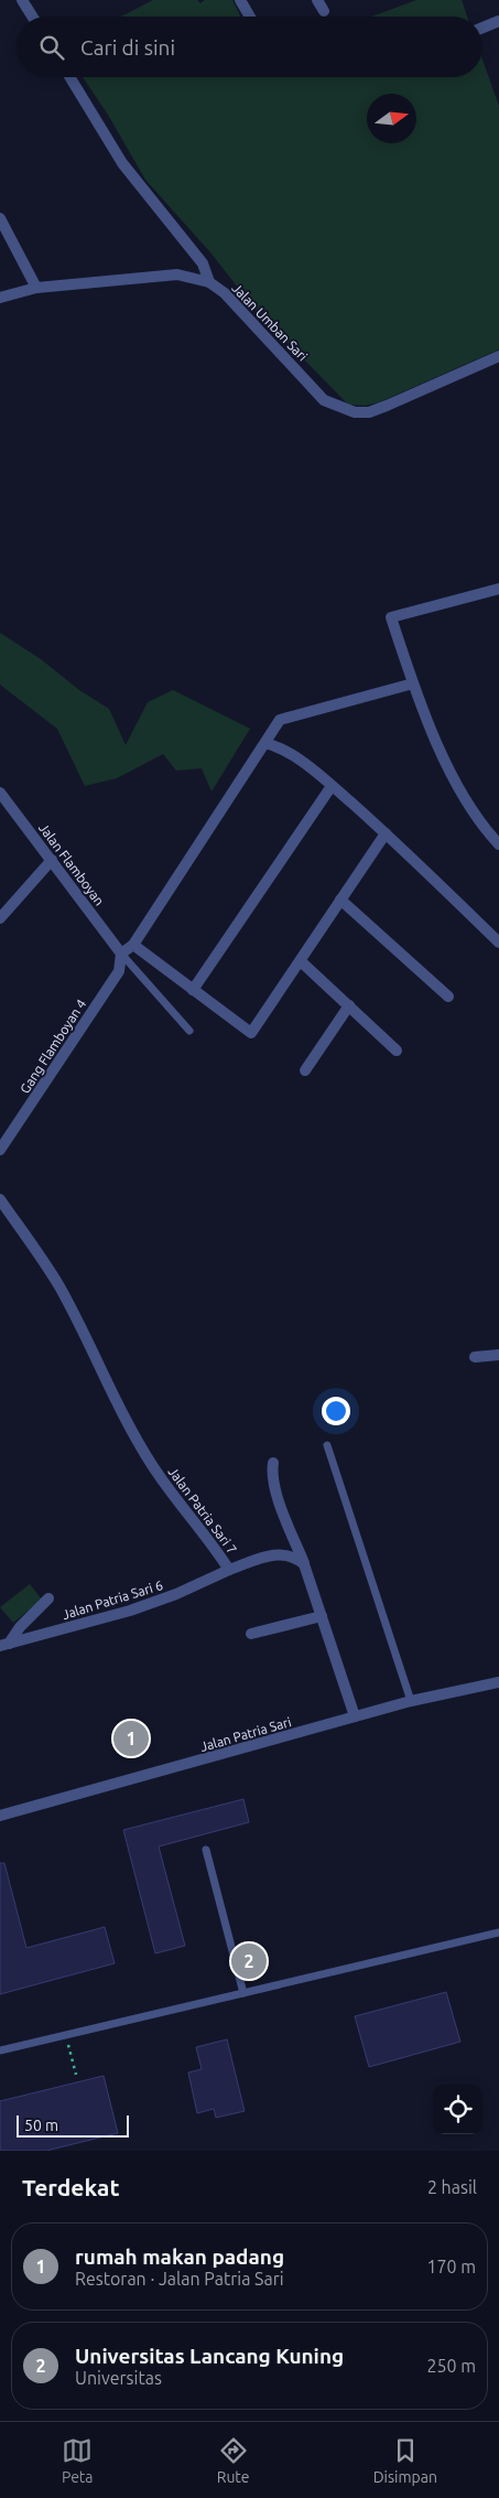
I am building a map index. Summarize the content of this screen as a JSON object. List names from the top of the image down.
{
  "streets": {
    "street": [
      "Jalan Umban Sari",
      "Jalan Flamboyan",
      "Gang Flamboyan 4",
      "Jalan Patria Sari 7",
      "Jalan Patria Sari 6",
      "Jalan Patria Sari"
    ]
  },
  "crossings": [
    ["Jalan Flamboyan", "Gang Flamboyan 4"],
    ["Jalan Patria Sari 7", "Jalan Patria Sari 6"]
  ],
  "scale_bar": "50 m",
  "north": "right",
  "page": {
    "search": "Cari di sini",
    "pins": ["1", "2"],
    "scale": "50 m",
    "heading": ["Terdekat", "2 hasil"],
    "list": [
      {
        "mark": "1",
        "name": "rumah makan padang",
        "note": "Restoran · Jalan Patria Sari",
        "value": "170 m"
      },
      {
        "mark": "2",
        "name": "Universitas Lancang Kuning",
        "note": "Universitas",
        "value": "250 m"
      }
    ],
    "nav": ["Peta", "Rute", "Disimpan"]
  }
}
